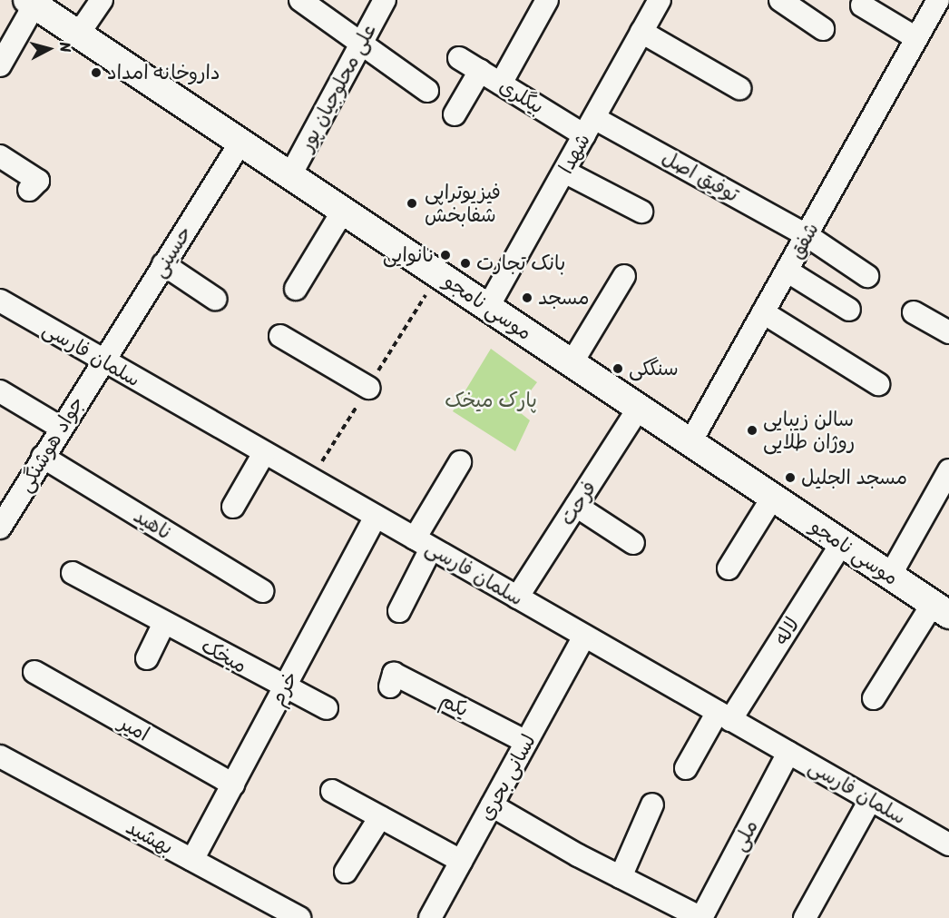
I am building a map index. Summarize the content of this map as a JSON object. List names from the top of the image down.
{
  "streets": {
    "main road": ["موسی نامجو"],
    "street": [
      "علی محلوجیان پور",
      "بیگلری",
      "شهدا",
      "توفیق اصل",
      "شفق",
      "حسینی",
      "سلمان فارسی",
      "جواد هوشنگی",
      "فرحت",
      "ناهید",
      "لاله",
      "میخک",
      "خرم",
      "یکم",
      "امیر",
      "لسانی بحری",
      "ملی",
      "بهشید"
    ]
  },
  "crossings": [
    ["علی محلوجیان پور", "موسی نامجو"],
    ["بیگلری", "شهدا"],
    ["بیگلری", "توفیق اصل"],
    ["شهدا", "توفیق اصل"],
    ["شهدا", "موسی نامجو"],
    ["توفیق اصل", "شفق"],
    ["شفق", "موسی نامجو"],
    ["حسینی", "موسی نامجو"],
    ["حسینی", "سلمان فارسی"],
    ["حسینی", "جواد هوشنگی"],
    ["موسی نامجو", "فرحت"],
    ["موسی نامجو", "لاله"],
    ["سلمان فارسی", "جواد هوشنگی"],
    ["سلمان فارسی", "فرحت"],
    ["سلمان فارسی", "لاله"],
    ["سلمان فارسی", "خرم"],
    ["سلمان فارسی", "لسانی بحری"],
    ["سلمان فارسی", "ملی"],
    ["جواد هوشنگی", "ناهید"],
    ["میخک", "خرم"],
    ["خرم", "امیر"],
    ["خرم", "بهشید"],
    ["یکم", "لسانی بحری"]
  ],
  "parks": ["پارک میخک"],
  "places": [
    "داروخانه امداد",
    "فیزیوتراپی شفابخش",
    "نانوایی",
    "بانک تجارت",
    "مسجد",
    "سنگکی",
    "سالن زیبایی روژان طلایی",
    "مسجد الجلیل"
  ],
  "north": "right"
}
